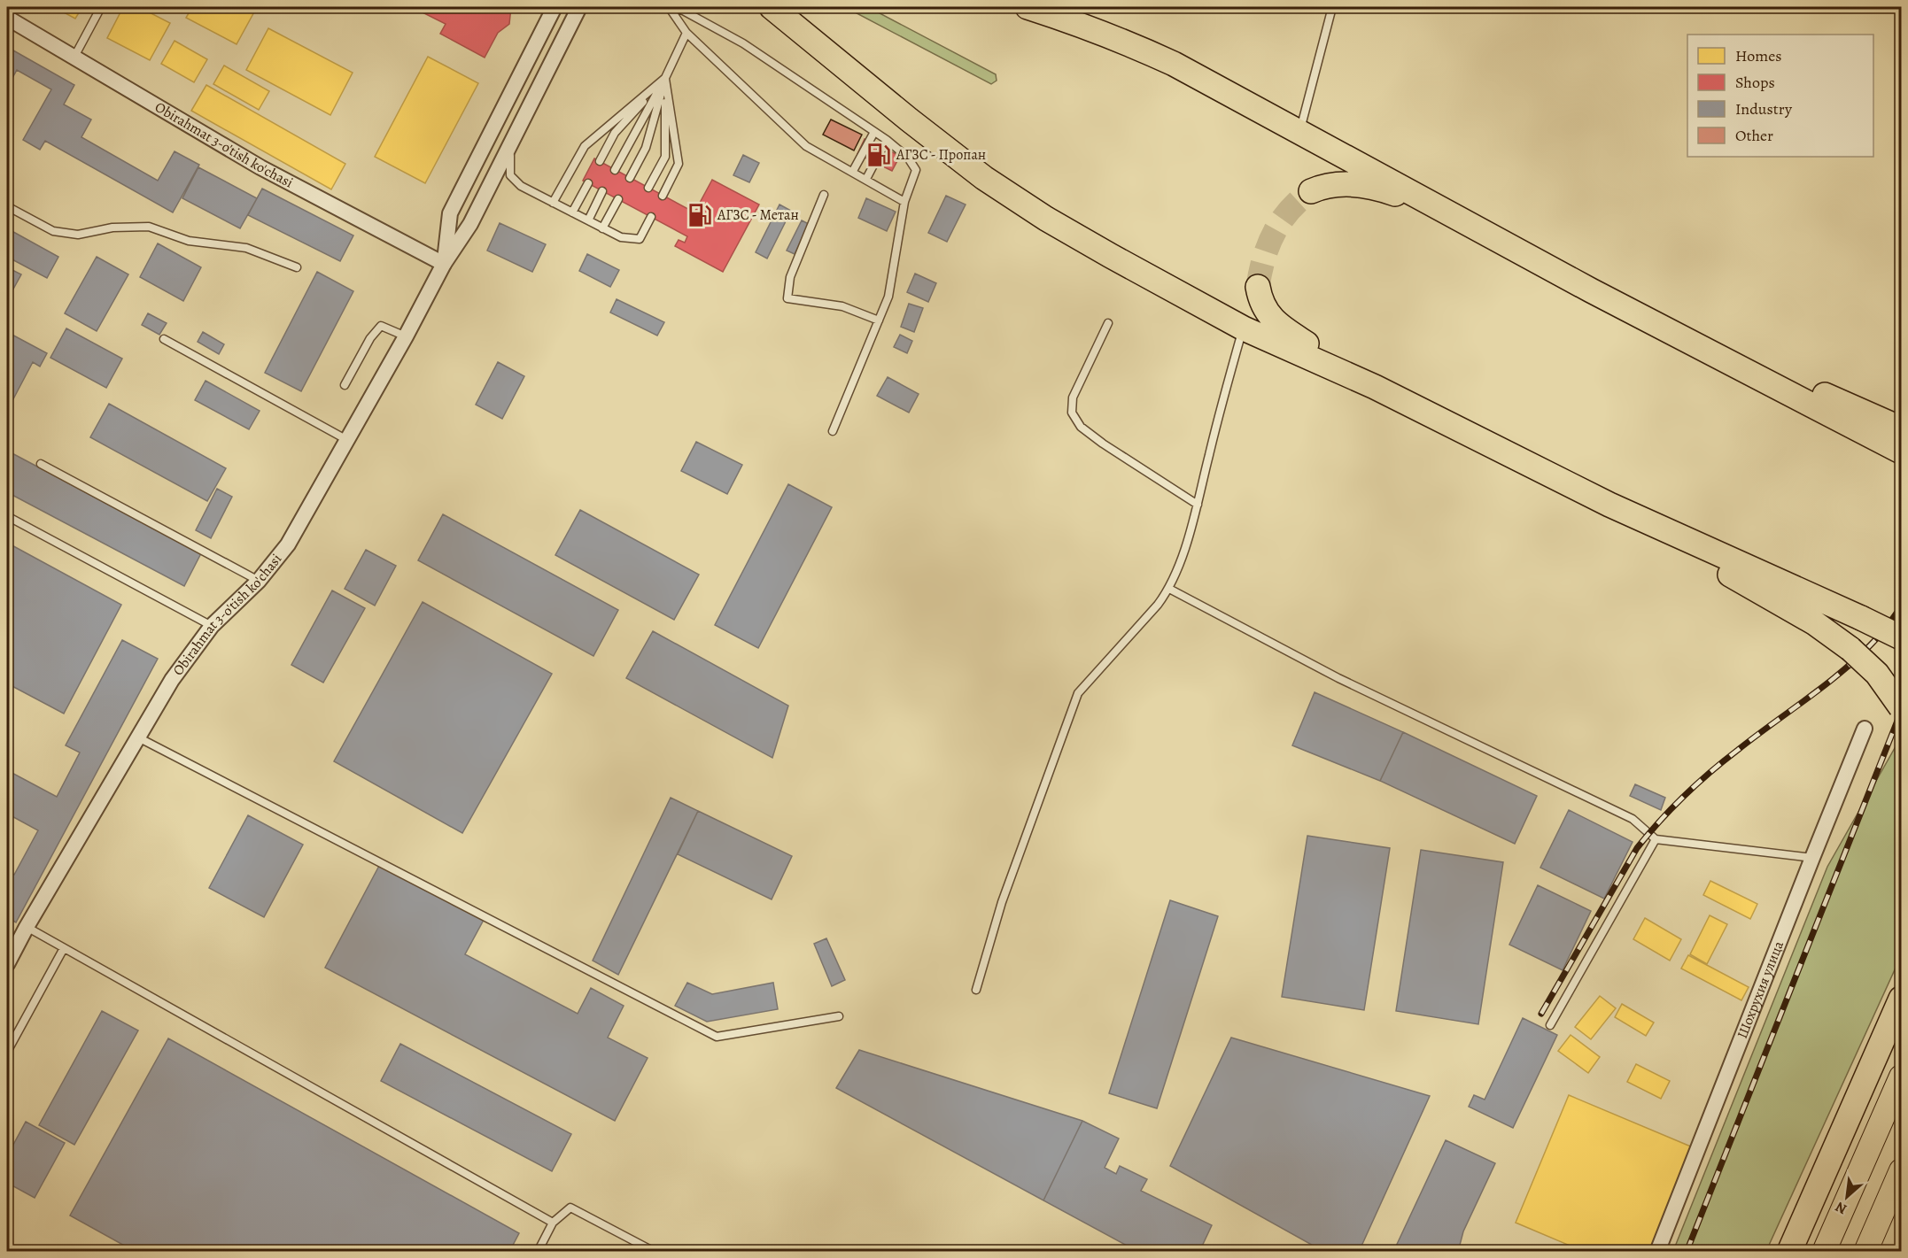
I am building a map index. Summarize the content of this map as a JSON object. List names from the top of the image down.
{
  "streets": {
    "street": ["Obirahmat 3-o'tish ko'chasi", "Шохрухия улица"]
  },
  "places": {
    "fuel station": ["АГЗС - Пропан", "АГЗС - Метан"]
  },
  "legend": [
    "Homes",
    "Shops",
    "Industry",
    "Other"
  ],
  "north": "bottom left"
}
